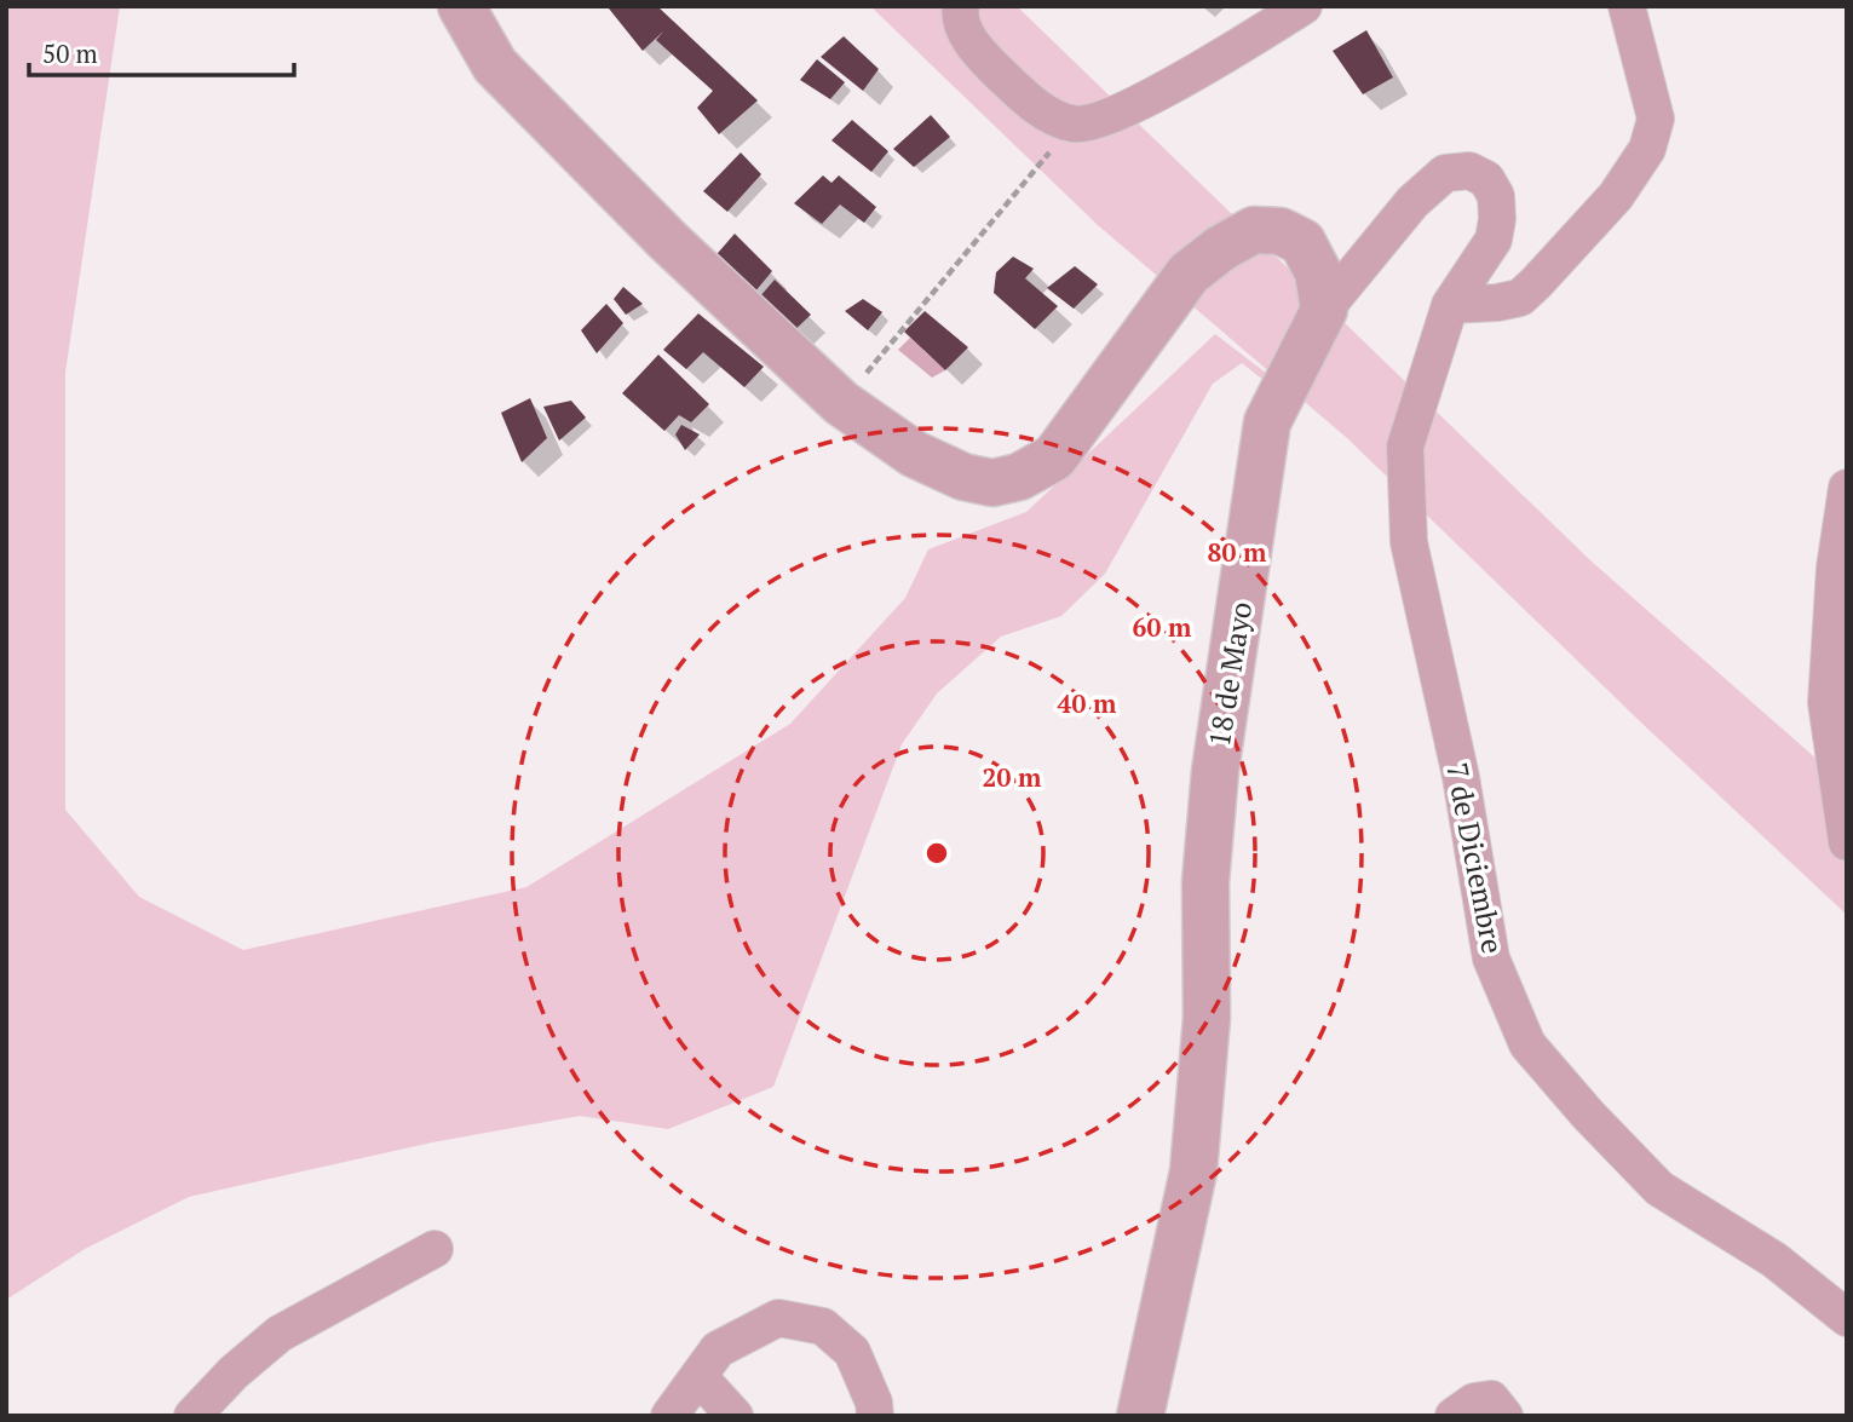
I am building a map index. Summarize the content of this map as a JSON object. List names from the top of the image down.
{
  "streets": {
    "street": ["18 de Mayo", "7 de Diciembre"]
  },
  "crossings": [
    ["18 de Mayo", "7 de Diciembre"]
  ],
  "scale_bar": "50 m",
  "rings": [
    "80 m",
    "60 m",
    "40 m",
    "20 m"
  ]
}
